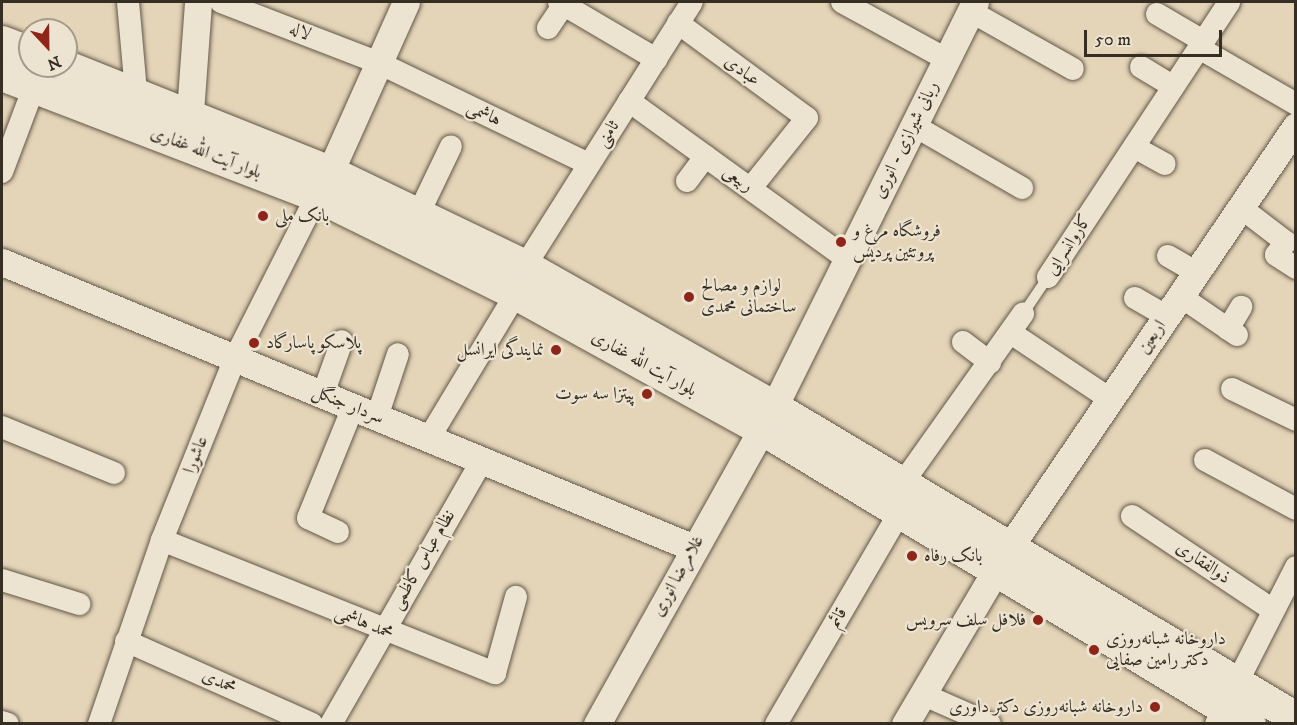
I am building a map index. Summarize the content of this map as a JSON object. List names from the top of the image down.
{
  "streets": {
    "main road": ["بلوار آیت الله غفاری"],
    "street": [
      "لاله",
      "عبادی",
      "هاشمی",
      "ثامنی",
      "ربانی شیرازی - انوری",
      "ربیعی",
      "کاروانسرایی",
      "اربعین",
      "سردار جنگل",
      "عاشورا",
      "نظام عباس کاظمی",
      "ذوالفقاری",
      "غلامرضا انوری",
      "قائم",
      "محمد هاشمی",
      "محمدی"
    ]
  },
  "crossings": [
    ["لاله", "هاشمی"],
    ["لاله", "عاشورا"],
    ["عبادی", "ثامنی"],
    ["عبادی", "ربیعی"],
    ["هاشمی", "ثامنی"],
    ["هاشمی", "عاشورا"],
    ["ثامنی", "بلوار آیت الله غفاری"],
    ["ثامنی", "ربیعی"],
    ["ثامنی", "سردار جنگل"],
    ["ربانی شیرازی - انوری", "بلوار آیت الله غفاری"],
    ["ربانی شیرازی - انوری", "ربیعی"],
    ["ربانی شیرازی - انوری", "غلامرضا انوری"],
    ["بلوار آیت الله غفاری", "کاروانسرایی"],
    ["بلوار آیت الله غفاری", "اربعین"],
    ["بلوار آیت الله غفاری", "عاشورا"],
    ["بلوار آیت الله غفاری", "غلامرضا انوری"],
    ["بلوار آیت الله غفاری", "قائم"],
    ["کاروانسرایی", "قائم"],
    ["سردار جنگل", "عاشورا"],
    ["سردار جنگل", "نظام عباس کاظمی"],
    ["سردار جنگل", "غلامرضا انوری"],
    ["عاشورا", "محمد هاشمی"],
    ["عاشورا", "محمدی"],
    ["نظام عباس کاظمی", "محمد هاشمی"]
  ],
  "places": [
    "بانک ملی",
    "فروشگاه مرغ و پروتئین پردیس",
    "لوازم و مصالح ساختمانی محمدی",
    "پلاسکو پاسارگاد",
    "نمایندگی ایرانسل",
    "پیتزا سه سوت",
    "بانک رفاه",
    "فلافل سلف سرویس",
    "داروخانه شبانه‌روزی دکتر رامین صفایی",
    "داروخانه شبانه‌روزی دکتر داوری"
  ],
  "scale_bar": "50 m",
  "north": "bottom"
}
